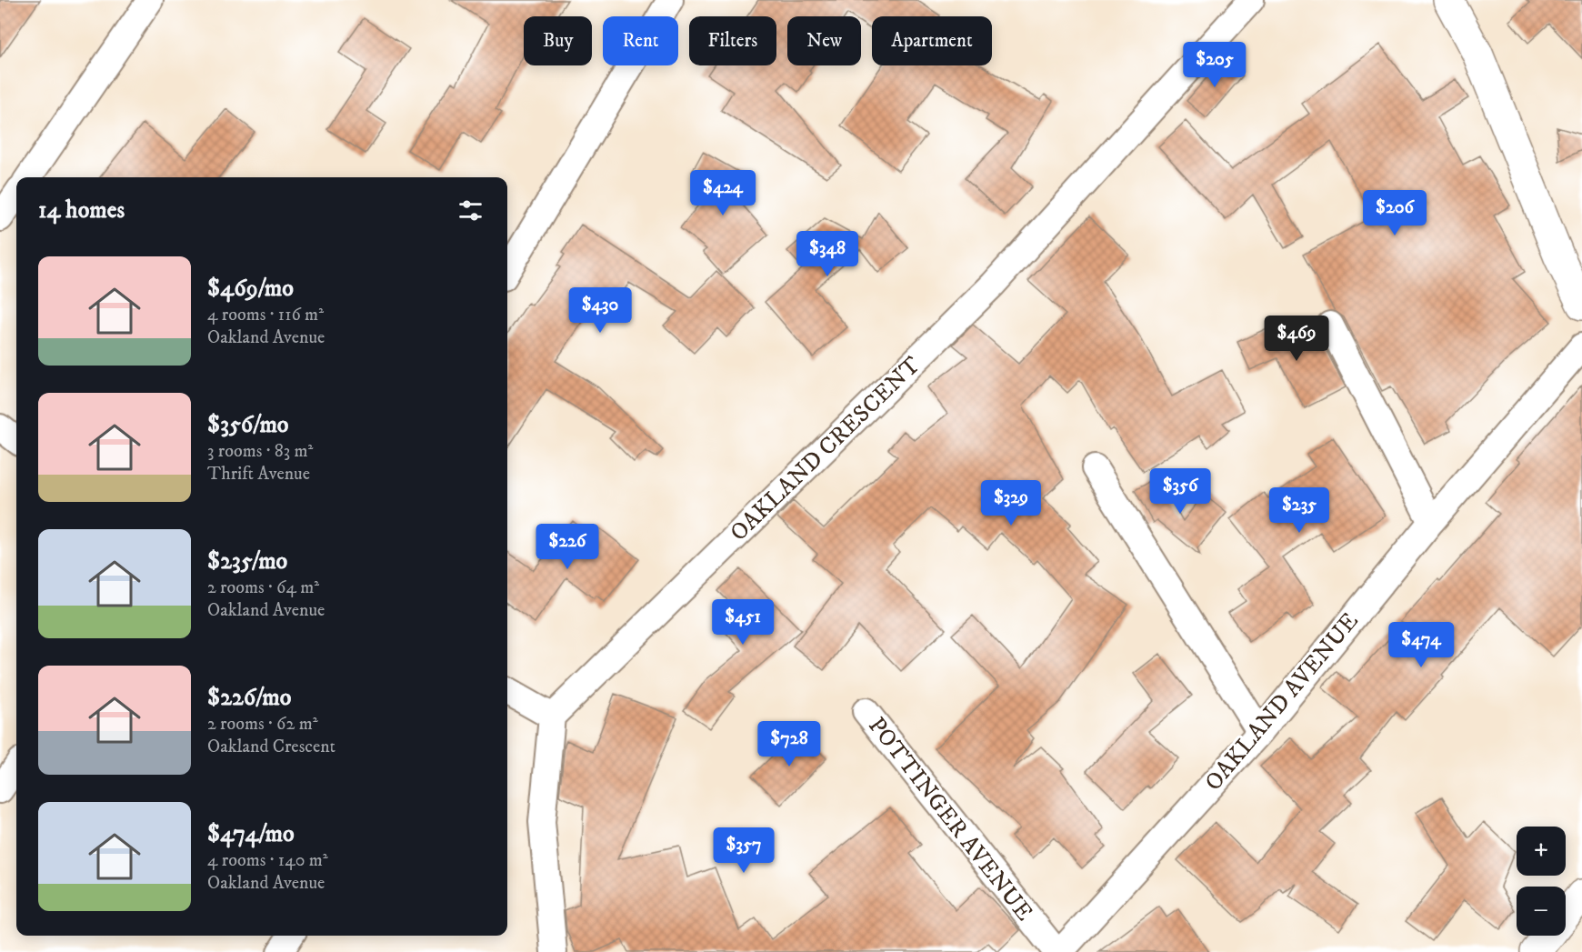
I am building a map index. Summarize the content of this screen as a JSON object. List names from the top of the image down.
{
  "streets": {
    "street": ["OAKLAND CRESCENT", "OAKLAND AVENUE", "POTTINGER AVENUE"]
  },
  "crossings": [
    ["OAKLAND AVENUE", "POTTINGER AVENUE"]
  ],
  "page": {
    "chip": [
      "Buy",
      "Rent",
      "Filters",
      "New",
      "Apartment"
    ],
    "price": [
      "$205",
      "$424",
      "$206",
      "$348",
      "$430",
      "$469",
      "$356",
      "$329",
      "$235",
      "$226",
      "$451",
      "$474",
      "$728",
      "$357"
    ],
    "heading": "14 homes",
    "list": [
      {
        "name": "$469/mo",
        "note": "4 rooms · 116 m² · Oakland Avenue"
      },
      {
        "name": "$356/mo",
        "note": "3 rooms · 83 m² · Thrift Avenue"
      },
      {
        "name": "$235/mo",
        "note": "2 rooms · 64 m² · Oakland Avenue"
      },
      {
        "name": "$226/mo",
        "note": "2 rooms · 62 m² · Oakland Crescent"
      },
      {
        "name": "$474/mo",
        "note": "4 rooms · 140 m² · Oakland Avenue"
      }
    ],
    "map_buttons": ["+", "−"]
  }
}
